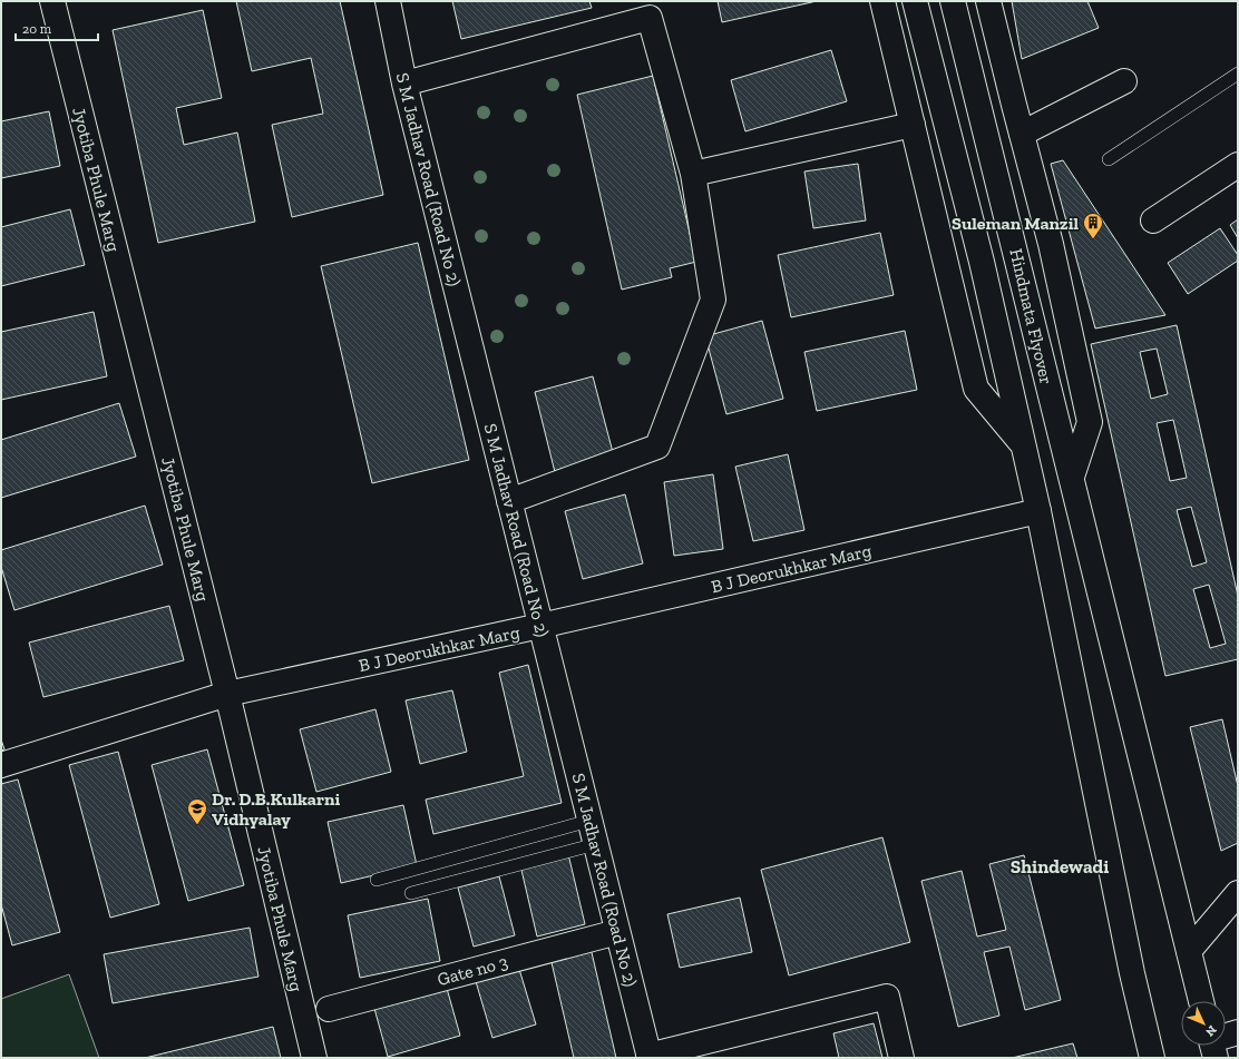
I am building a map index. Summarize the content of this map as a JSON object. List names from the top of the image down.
{
  "streets": {
    "main road": [
      "Jyotiba Phule Marg",
      "S M Jadhav Road (Road No 2)",
      "Hindmata Flyover",
      "B J Deorukhkar Marg",
      "Gate no 3"
    ]
  },
  "crossings": [
    ["Jyotiba Phule Marg", "B J Deorukhkar Marg"],
    ["S M Jadhav Road (Road No 2)", "B J Deorukhkar Marg"],
    ["S M Jadhav Road (Road No 2)", "Gate no 3"],
    ["Hindmata Flyover", "B J Deorukhkar Marg"]
  ],
  "districts": ["Shindewadi"],
  "places": {
    "building": ["Suleman Manzil"],
    "school or university": ["Dr. D.B.Kulkarni Vidhyalay"]
  },
  "scale_bar": "20 m",
  "north": "bottom right"
}
